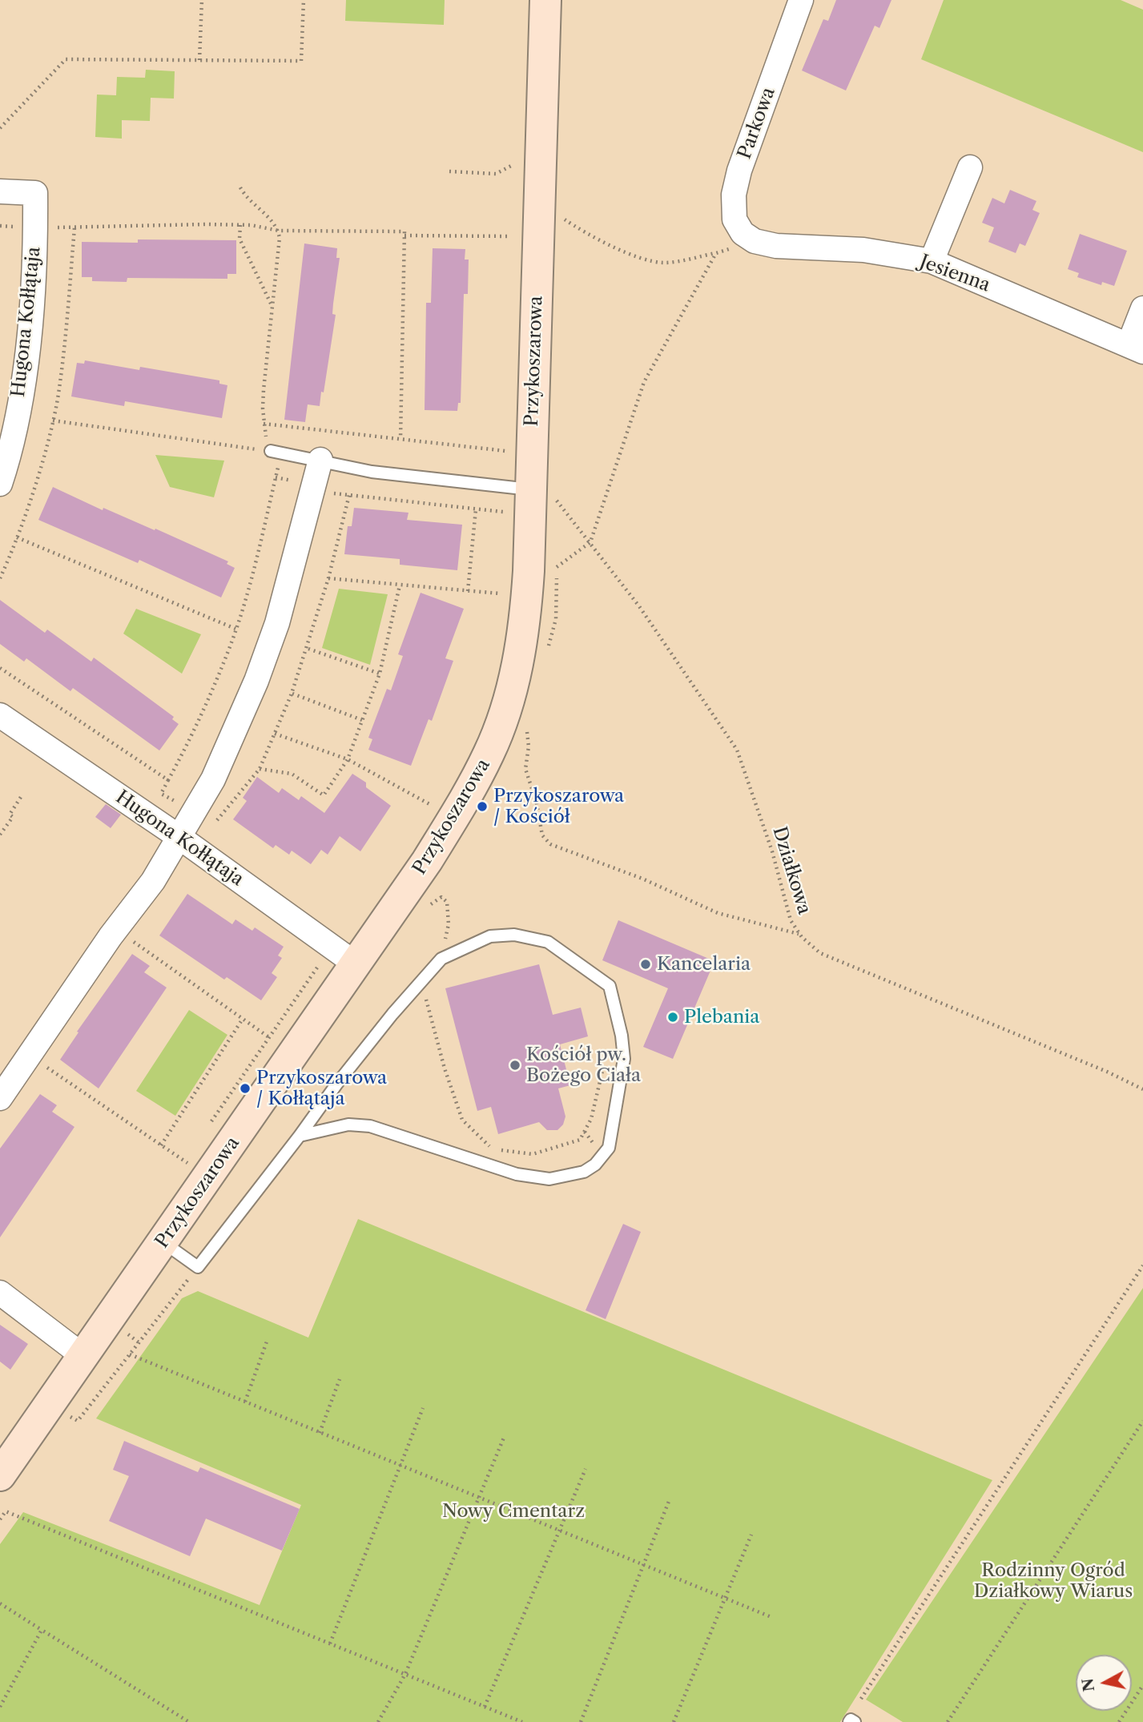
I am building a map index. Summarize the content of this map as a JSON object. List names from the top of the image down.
{
  "streets": {
    "street": [
      "Parkowa",
      "Jesienna",
      "Hugona Kołłątaja",
      "Przykoszarowa"
    ],
    "path": ["Działkowa"]
  },
  "crossings": [
    ["Parkowa", "Jesienna"],
    ["Hugona Kołłątaja", "Przykoszarowa"],
    ["Przykoszarowa", "Działkowa"]
  ],
  "parks": ["Nowy Cmentarz", "Rodzinny Ogród Działkowy Wiarus"],
  "places": [
    "Przykoszarowa / Kościół",
    "Kancelaria",
    "Plebania",
    "Kościół pw. Bożego Ciała",
    "Przykoszarowa / Kołłątaja"
  ],
  "north": "left"
}
